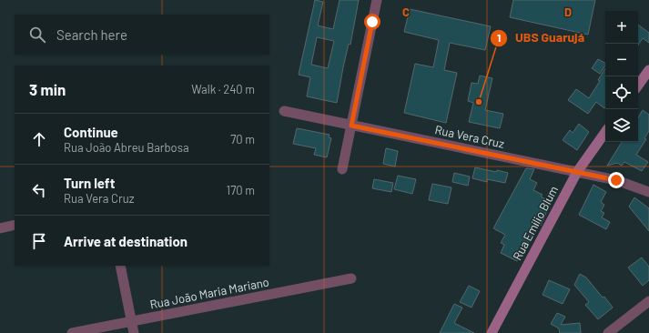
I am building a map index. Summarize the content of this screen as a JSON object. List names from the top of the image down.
{
  "streets": {
    "main road": ["Rua Emílio Blum"],
    "street": ["Rua Vera Cruz", "Rua João Maria Mariano"]
  },
  "crossings": [
    ["Rua Vera Cruz", "Rua Emílio Blum"]
  ],
  "places": ["UBS Guarujá"],
  "page": {
    "map_buttons": ["+", "−"],
    "search": "Search here",
    "heading": ["3 min", "Walk · 240 m"],
    "list": [
      ["Continue", "Rua João Abreu Barbosa", "70 m"],
      ["Turn left", "Rua Vera Cruz", "170 m"],
      "Arrive at destination"
    ]
  },
  "grid": {
    "columns": ["C", "D"]
  }
}
